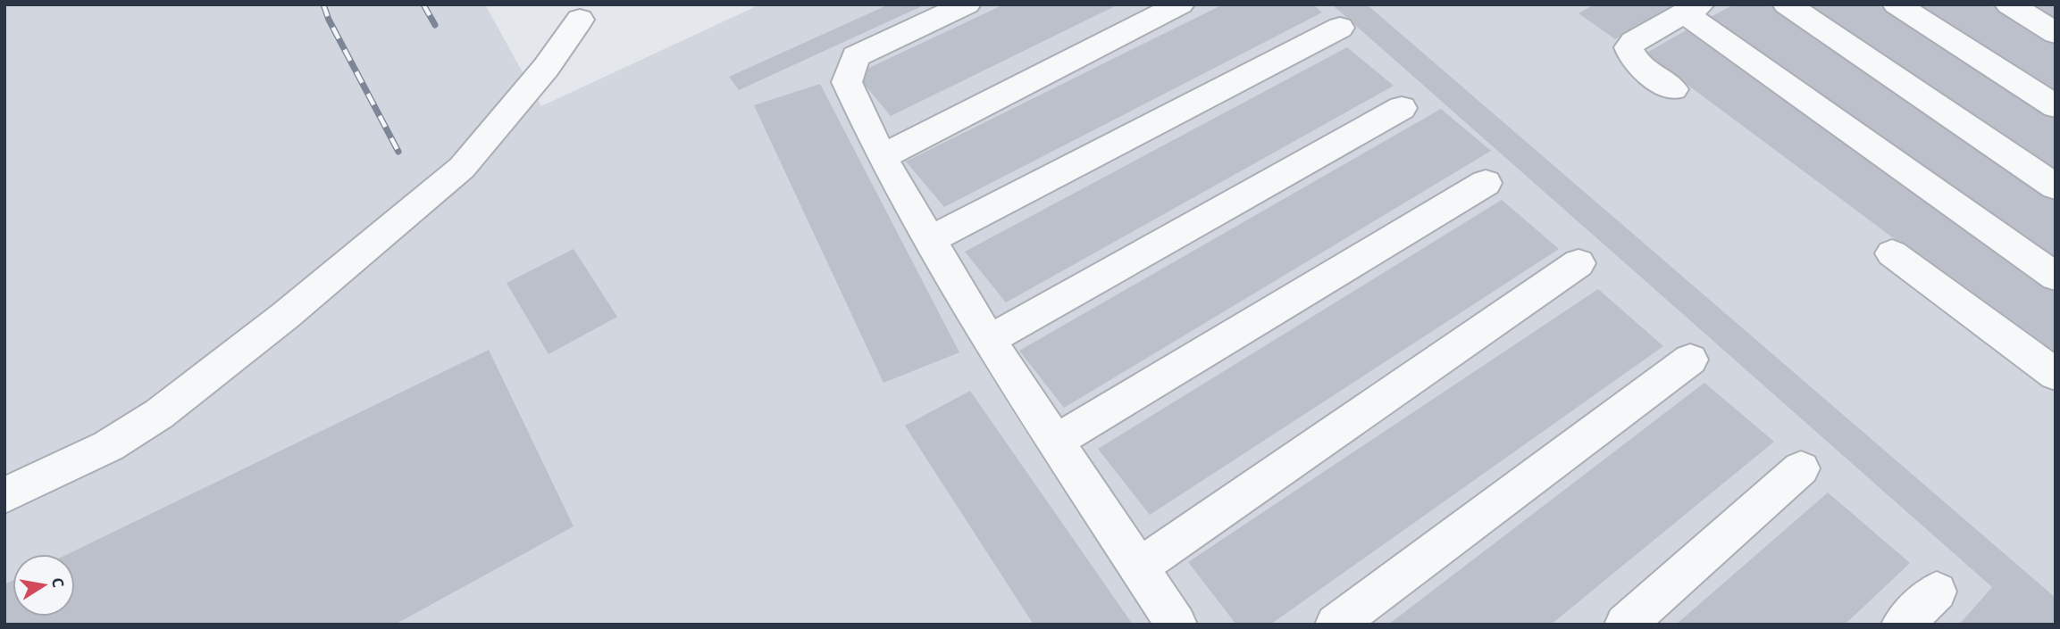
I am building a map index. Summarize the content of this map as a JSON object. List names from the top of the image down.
{
  "north": "right"
}
